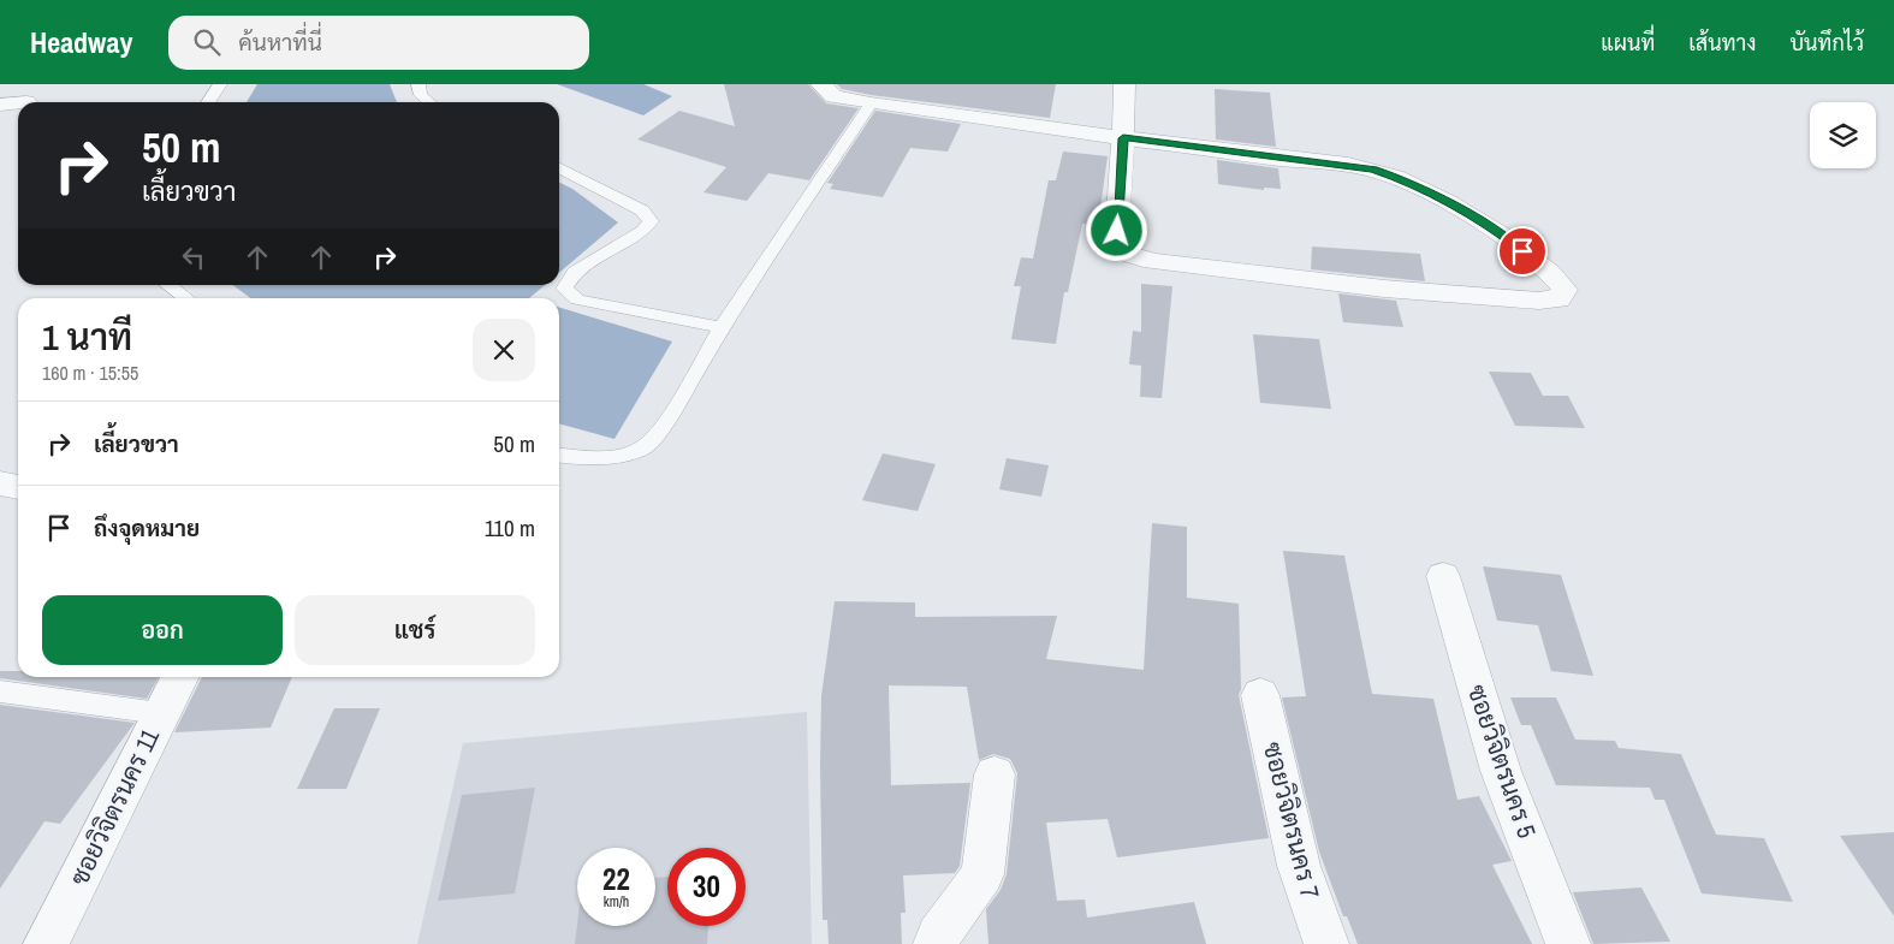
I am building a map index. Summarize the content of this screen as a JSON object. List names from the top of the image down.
{
  "streets": {
    "street": ["ซอยวิจิตรนคร 5", "ซอยวิจิตรนคร 11", "ซอยวิจิตรนคร 7"]
  },
  "page": {
    "header": "Headway",
    "search": "ค้นหาที่นี่",
    "nav": ["แผนที่", "เส้นทาง", "บันทึกไว้"],
    "turn": ["50 m", "เลี้ยวขวา"],
    "heading": ["1 นาที", "160 m · 15:55"],
    "list": [
      {
        "name": "เลี้ยวขวา",
        "value": "50 m"
      },
      {
        "name": "ถึงจุดหมาย",
        "value": "110 m"
      }
    ],
    "buttons": ["ออก", "แชร์"],
    "speed": "22 km/h",
    "limit": "30"
  }
}
